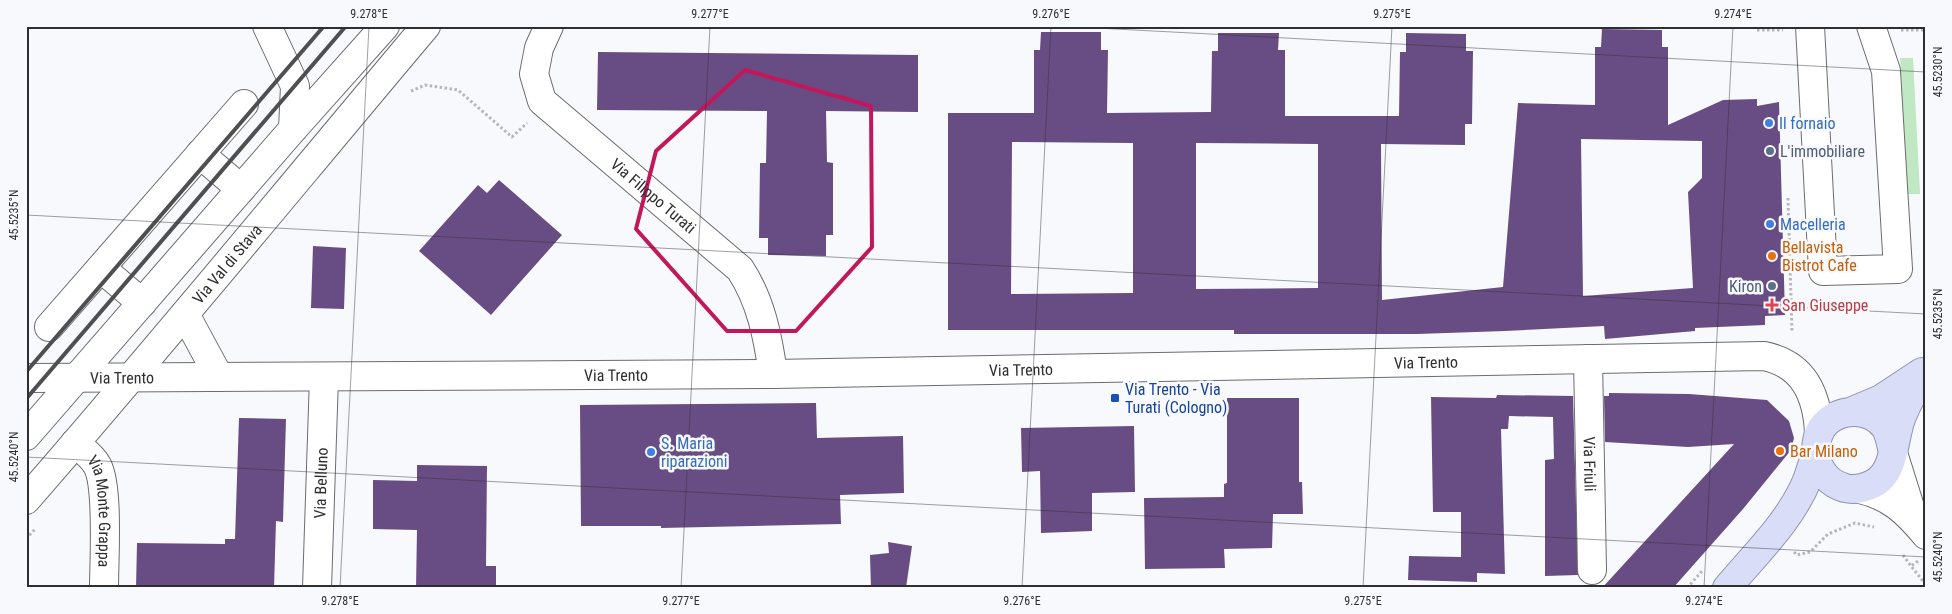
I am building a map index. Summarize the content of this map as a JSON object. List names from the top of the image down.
{
  "streets": {
    "street": [
      "Via Filippo Turati",
      "Via Val di Stava",
      "Via Trento",
      "Via Friuli",
      "Via Belluno",
      "Via Monte Grappa"
    ]
  },
  "crossings": [
    ["Via Filippo Turati", "Via Trento"],
    ["Via Val di Stava", "Via Trento"],
    ["Via Val di Stava", "Via Monte Grappa"],
    ["Via Trento", "Via Friuli"],
    ["Via Trento", "Via Belluno"]
  ],
  "places": {
    "other": [
      "Il fornaio",
      "L'immobiliare",
      "Macelleria",
      "Bellavista Bistrot Cafe",
      "Kiron",
      "Bar Milano",
      "S. Maria riparazioni"
    ],
    "health": ["San Giuseppe"],
    "transit": ["Via Trento - Via Turati (Cologno)"]
  },
  "coordinates": [
    "9.278°E",
    "9.277°E",
    "9.276°E",
    "9.275°E",
    "9.274°E",
    "45.5230°N",
    "45.5235°N",
    "45.5240°N"
  ]
}
